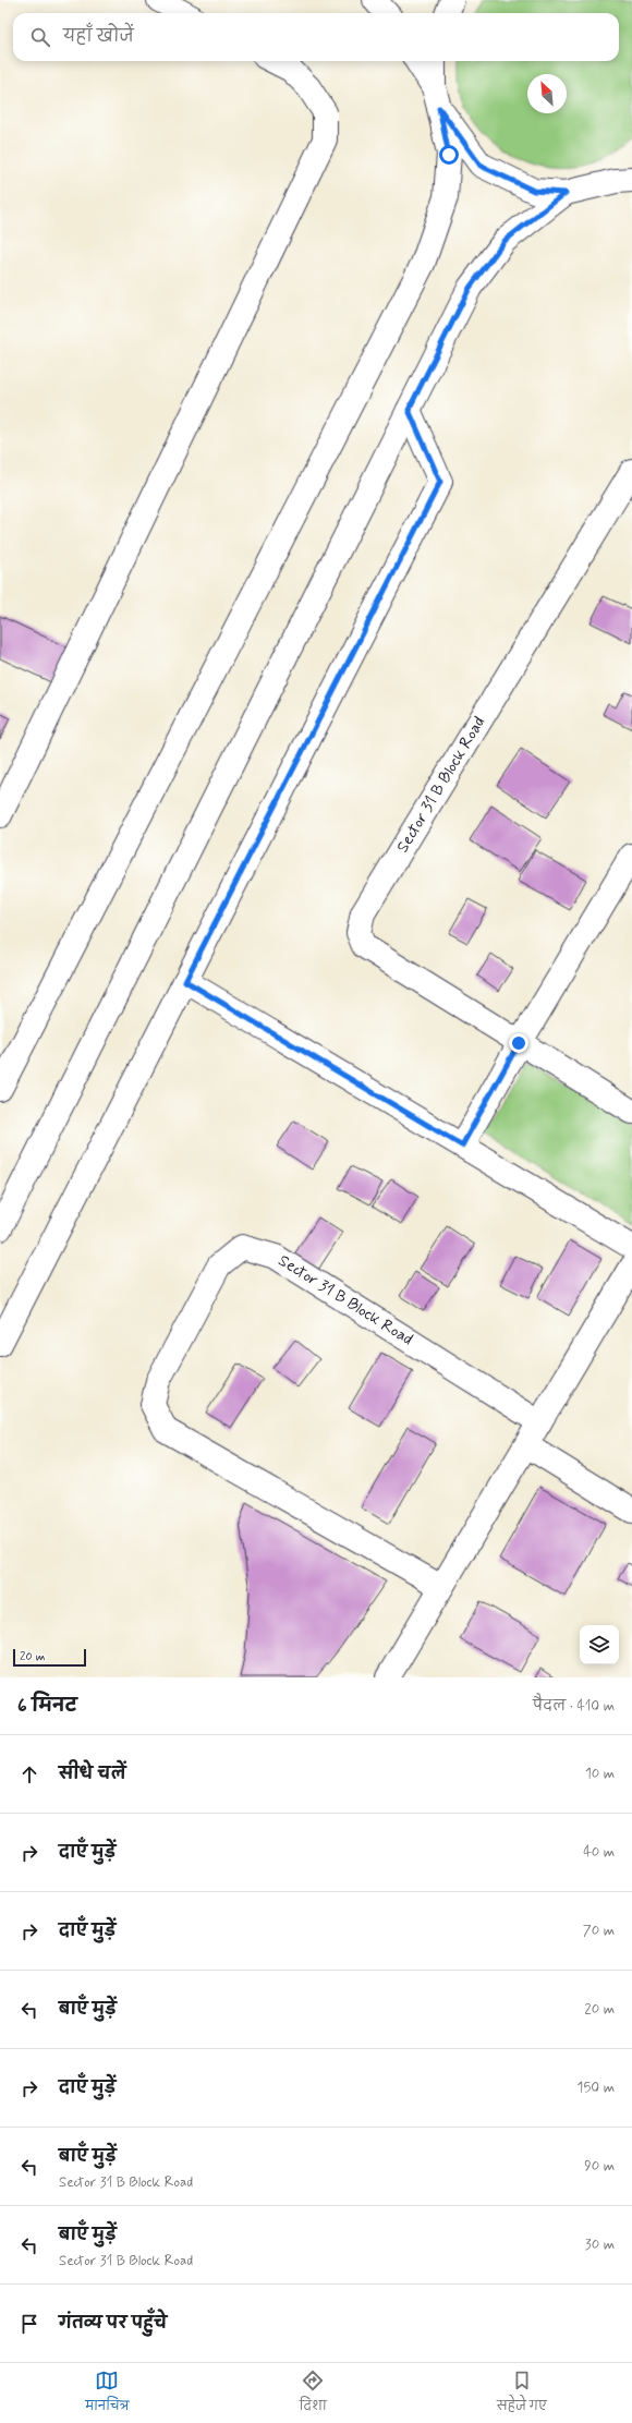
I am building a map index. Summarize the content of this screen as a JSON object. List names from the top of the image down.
{
  "streets": {
    "street": ["Sector 31 B Block Road"]
  },
  "scale_bar": "20 m",
  "north": "top left",
  "page": {
    "search": "यहाँ खोजें",
    "scale": "20 m",
    "heading": ["6 मिनट", "पैदल · 410 m"],
    "list": [
      ["सीधे चलें", "10 m"],
      ["दाएँ मुड़ें", "40 m"],
      ["दाएँ मुड़ें", "70 m"],
      ["बाएँ मुड़ें", "20 m"],
      ["दाएँ मुड़ें", "150 m"],
      ["बाएँ मुड़ें", "Sector 31 B Block Road", "90 m"],
      ["बाएँ मुड़ें", "Sector 31 B Block Road", "30 m"],
      "गंतव्य पर पहुँचे"
    ],
    "nav": ["मानचित्र", "दिशा", "सहेजे गए"]
  }
}
